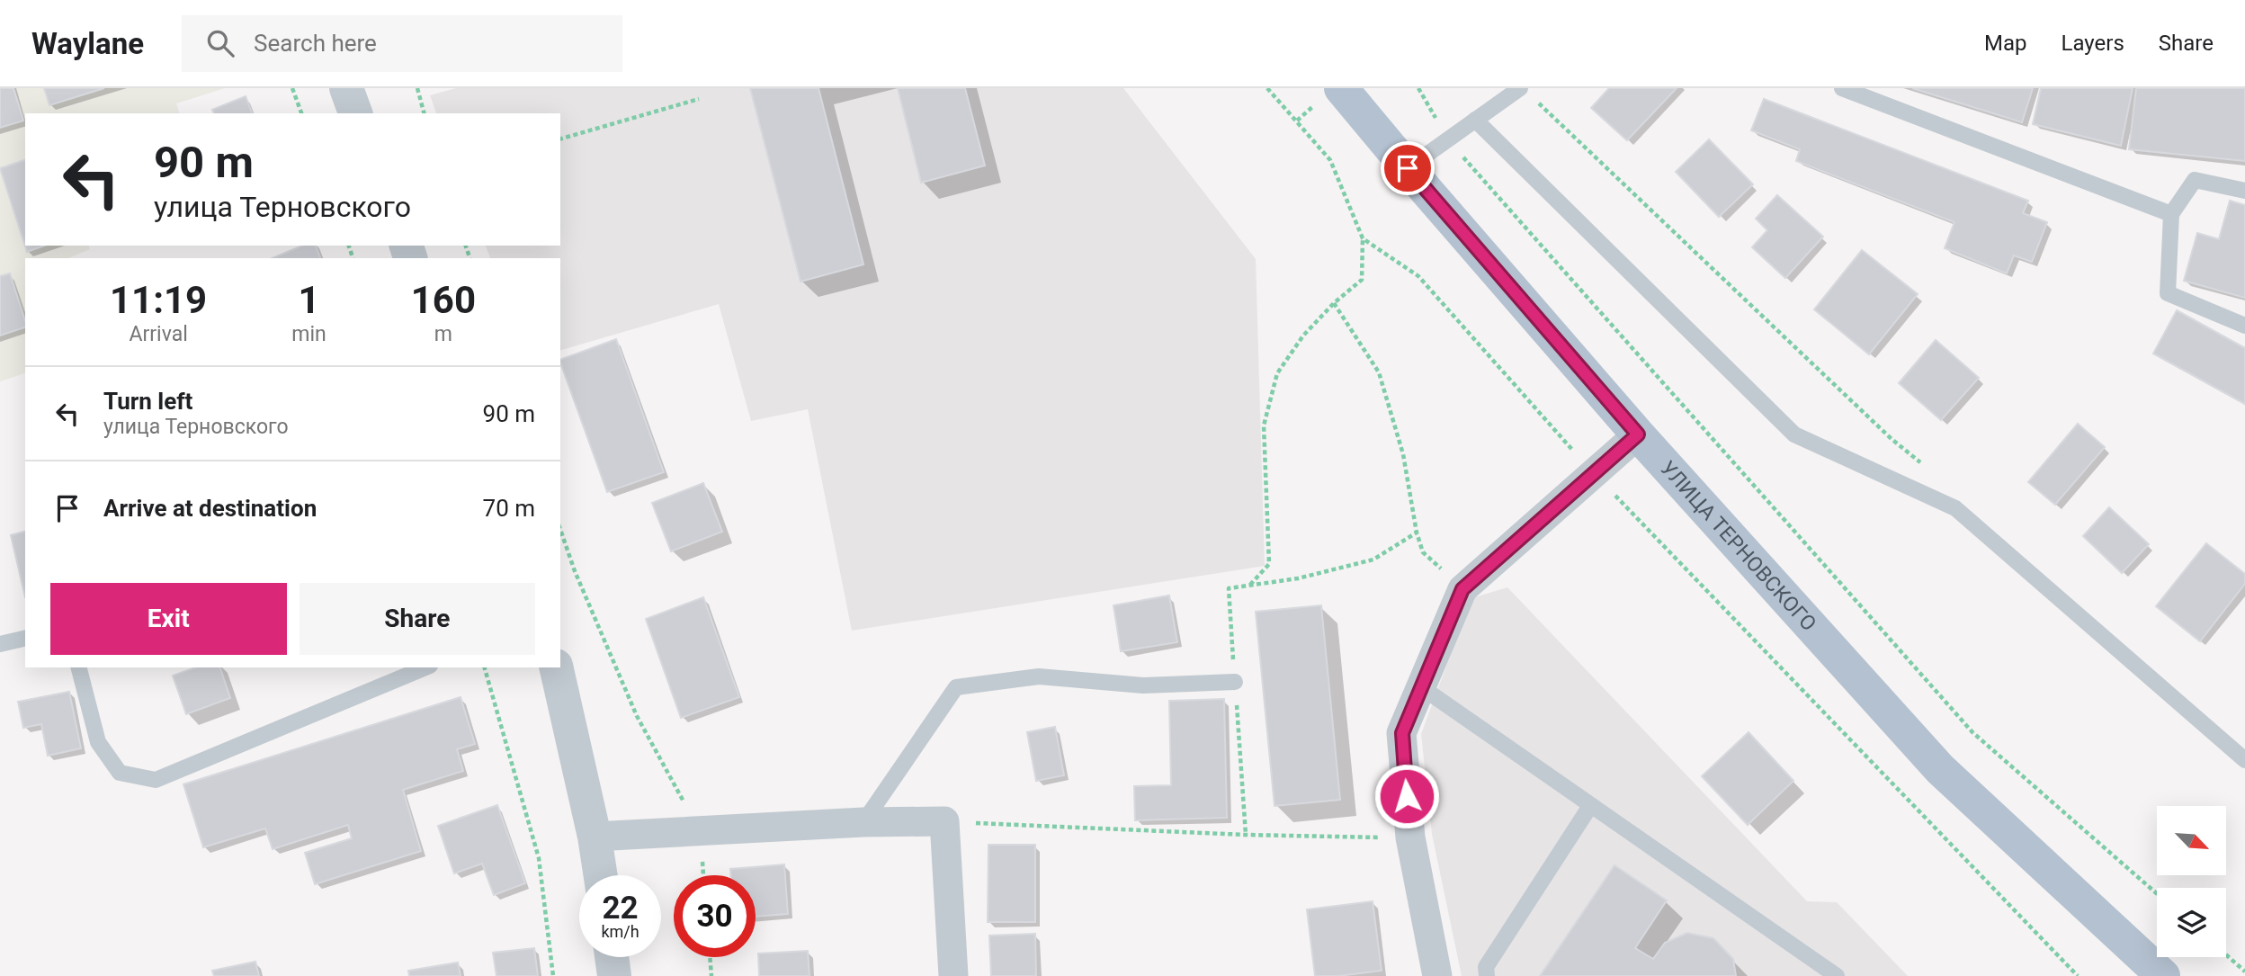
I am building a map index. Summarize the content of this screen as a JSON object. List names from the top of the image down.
{
  "streets": {
    "main road": ["УЛИЦА ТЕРНОВСКОГО"]
  },
  "north": "bottom right",
  "page": {
    "header": "Waylane",
    "search": "Search here",
    "nav": ["Map", "Layers", "Share"],
    "turn": ["90 m", "улица Терновского"],
    "eta": [
      "11:19",
      "Arrival",
      "1",
      "min",
      "160",
      "m"
    ],
    "list": [
      {
        "name": "Turn left",
        "note": "улица Терновского",
        "value": "90 m"
      },
      {
        "name": "Arrive at destination",
        "value": "70 m"
      }
    ],
    "buttons": ["Exit", "Share"],
    "speed": "22 km/h",
    "limit": "30"
  }
}
